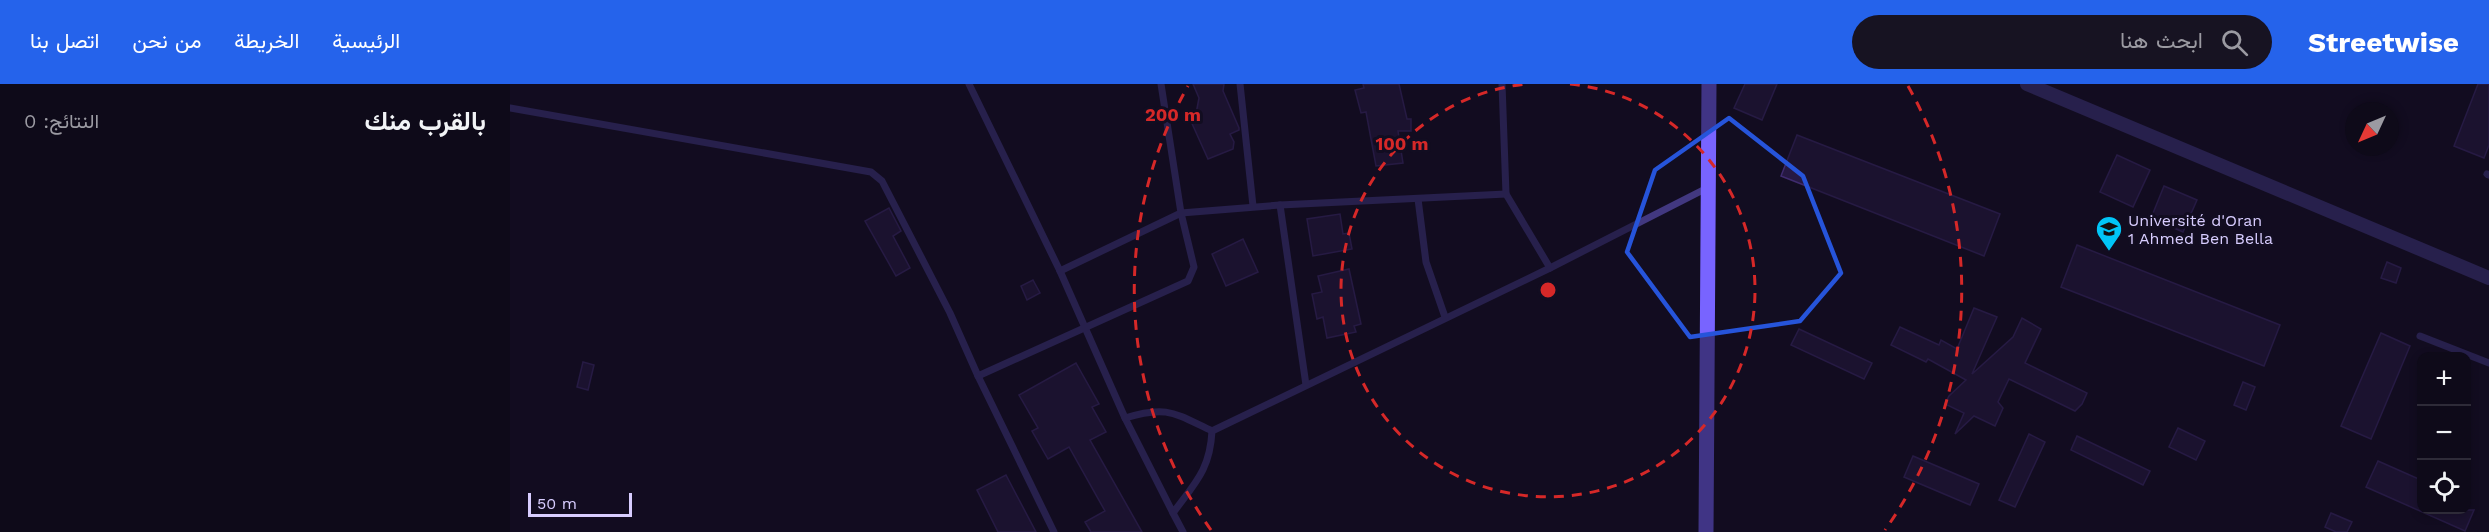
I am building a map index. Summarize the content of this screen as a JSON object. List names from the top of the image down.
{
  "places": {
    "school or university": ["Université d'Oran 1 Ahmed Ben Bella"]
  },
  "scale_bar": "50 m",
  "north": "bottom left",
  "page": {
    "header": "Streetwise",
    "search": "ابحث هنا",
    "nav": [
      "الرئيسية",
      "الخريطة",
      "من نحن",
      "اتصل بنا"
    ],
    "heading": ["بالقرب منك", "النتائج: 0"],
    "map_buttons": ["+", "−"],
    "scale": "50 m"
  },
  "rings": ["200 m", "100 m"]
}
